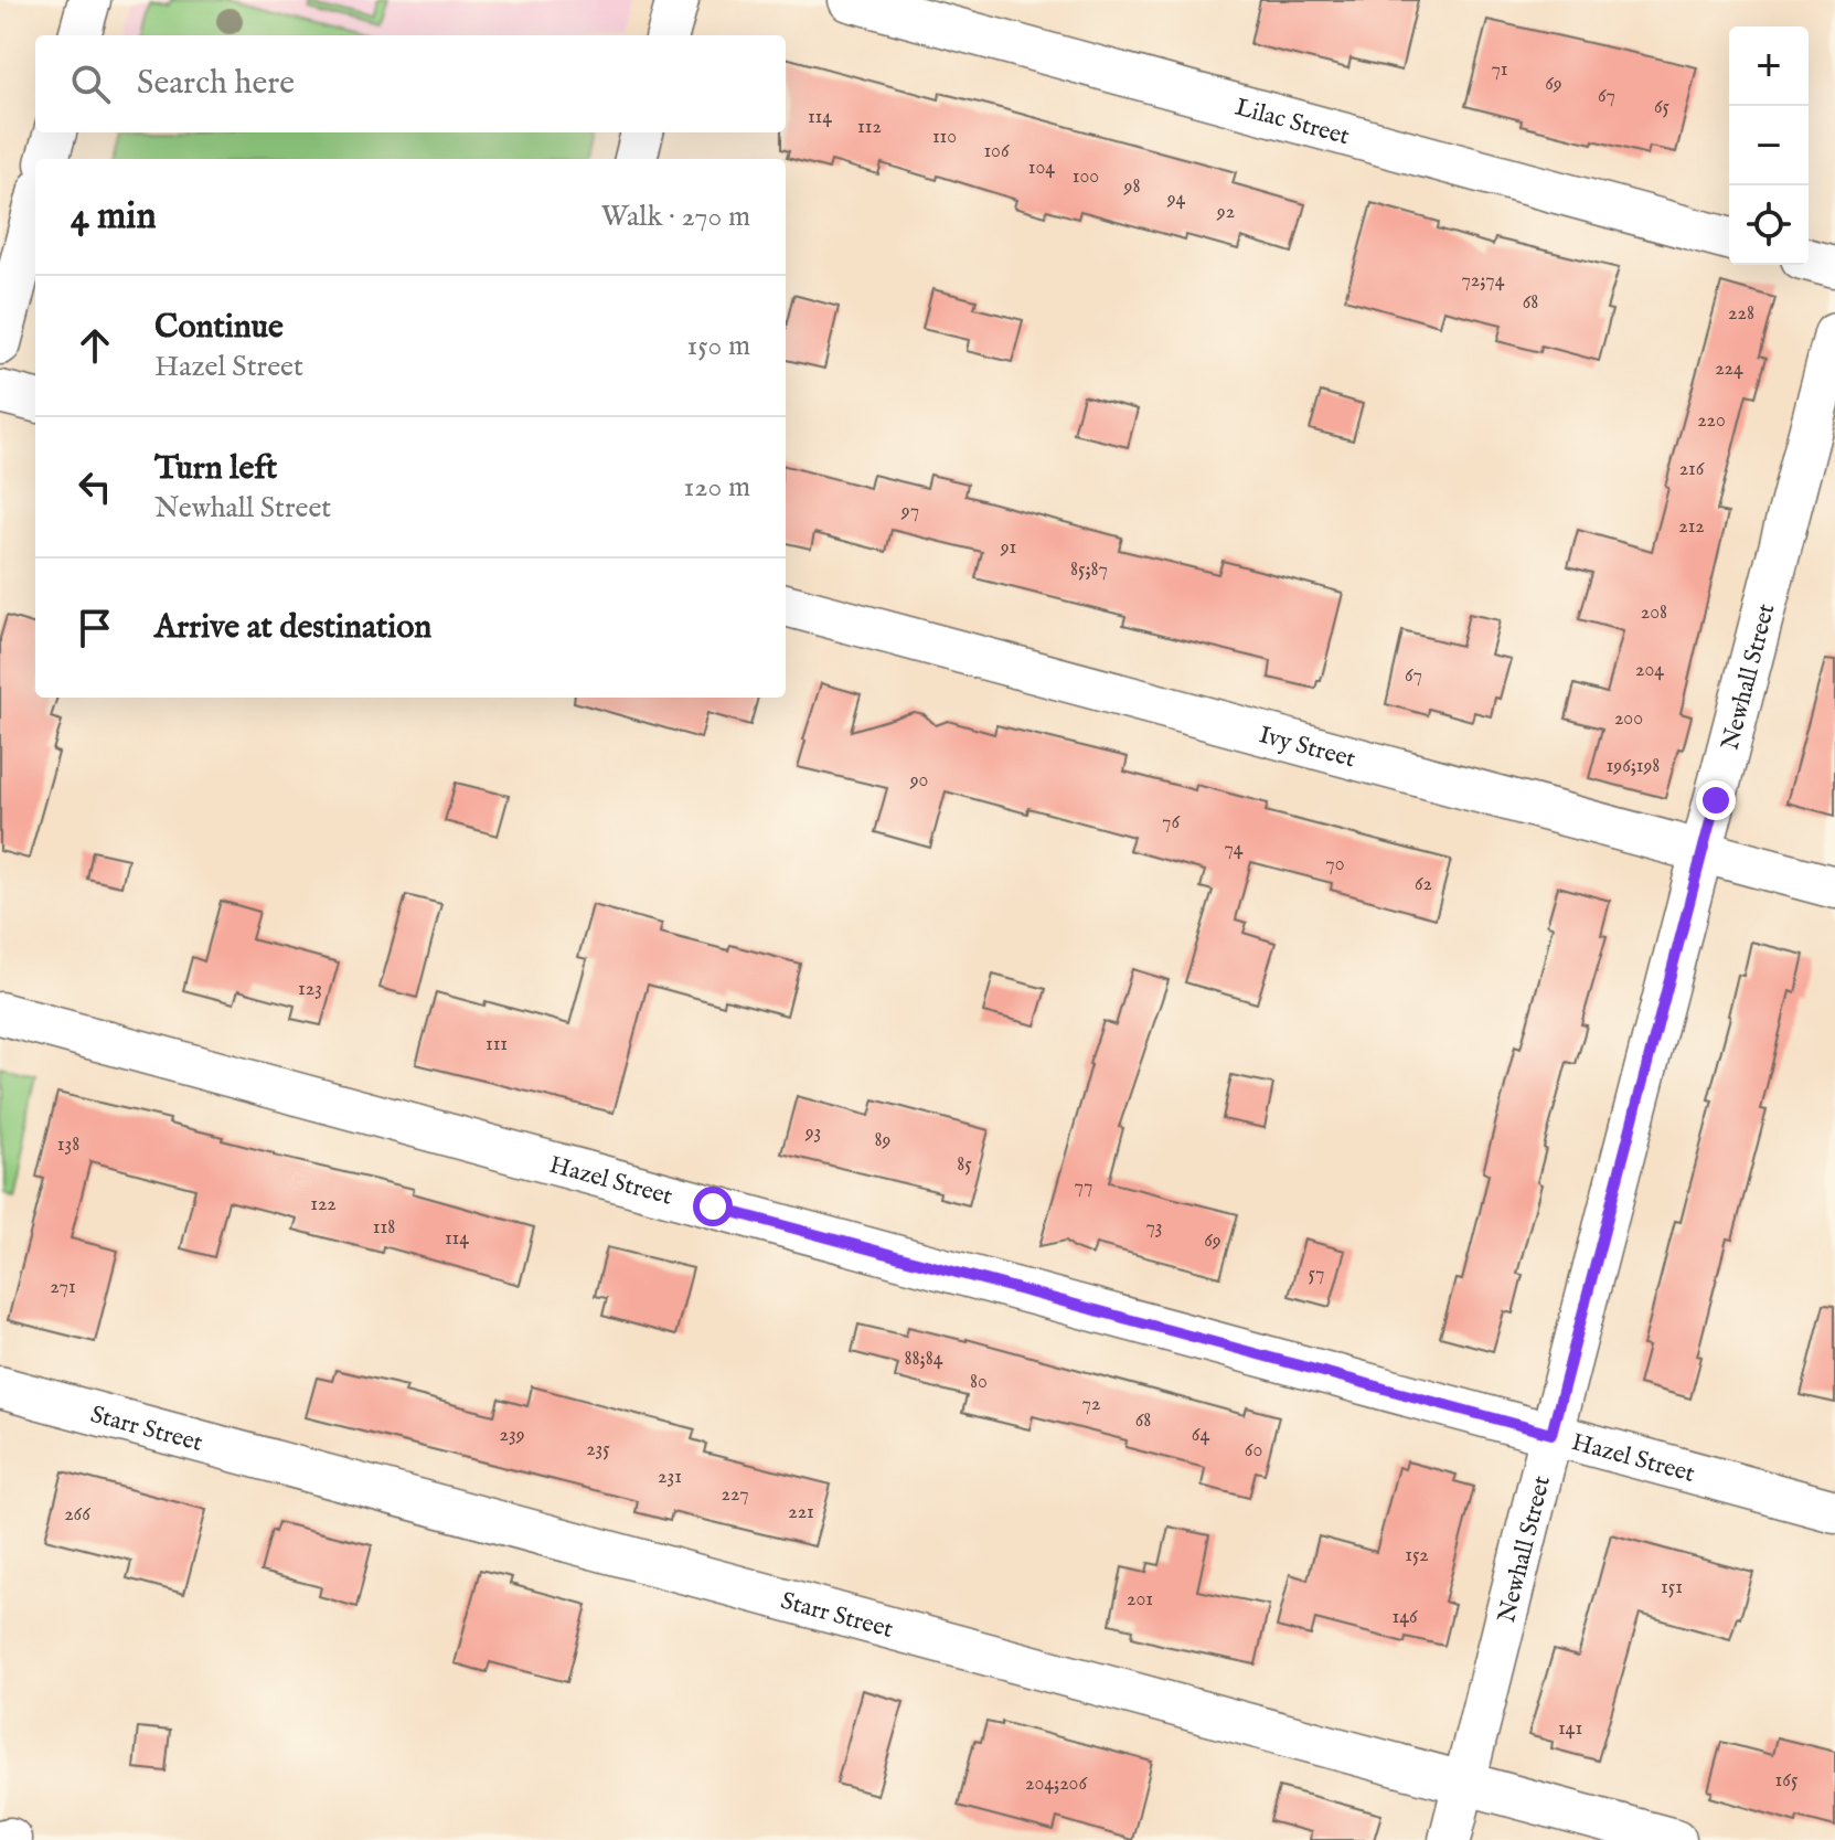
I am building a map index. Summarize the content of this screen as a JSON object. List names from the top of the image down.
{
  "streets": {
    "street": [
      "Lilac Street",
      "Newhall Street",
      "Ivy Street",
      "Hazel Street",
      "Starr Street"
    ]
  },
  "crossings": [
    ["Newhall Street", "Ivy Street"],
    ["Newhall Street", "Hazel Street"],
    ["Newhall Street", "Starr Street"]
  ],
  "house_numbers": [
    "71",
    "69",
    "67",
    "65",
    "114",
    "112",
    "110",
    "106",
    "104",
    "100",
    "98",
    "94",
    "92",
    "72;74",
    "68",
    "228",
    "224",
    "220",
    "216",
    "97",
    "212",
    "91",
    "85;87",
    "208",
    "204",
    "67",
    "200",
    "196;198",
    "90",
    "76",
    "74",
    "70",
    "62",
    "123",
    "111",
    "93",
    "89",
    "138",
    "85",
    "77",
    "122",
    "118",
    "73",
    "114",
    "69",
    "57",
    "271",
    "88;84",
    "80",
    "72",
    "68",
    "239",
    "64",
    "235",
    "60",
    "231",
    "227",
    "221",
    "266",
    "152",
    "151",
    "201",
    "146",
    "141",
    "165",
    "204;206"
  ],
  "page": {
    "map_buttons": ["+", "−"],
    "search": "Search here",
    "heading": ["4 min", "Walk · 270 m"],
    "list": [
      ["Continue", "Hazel Street", "150 m"],
      ["Turn left", "Newhall Street", "120 m"],
      "Arrive at destination"
    ]
  }
}
